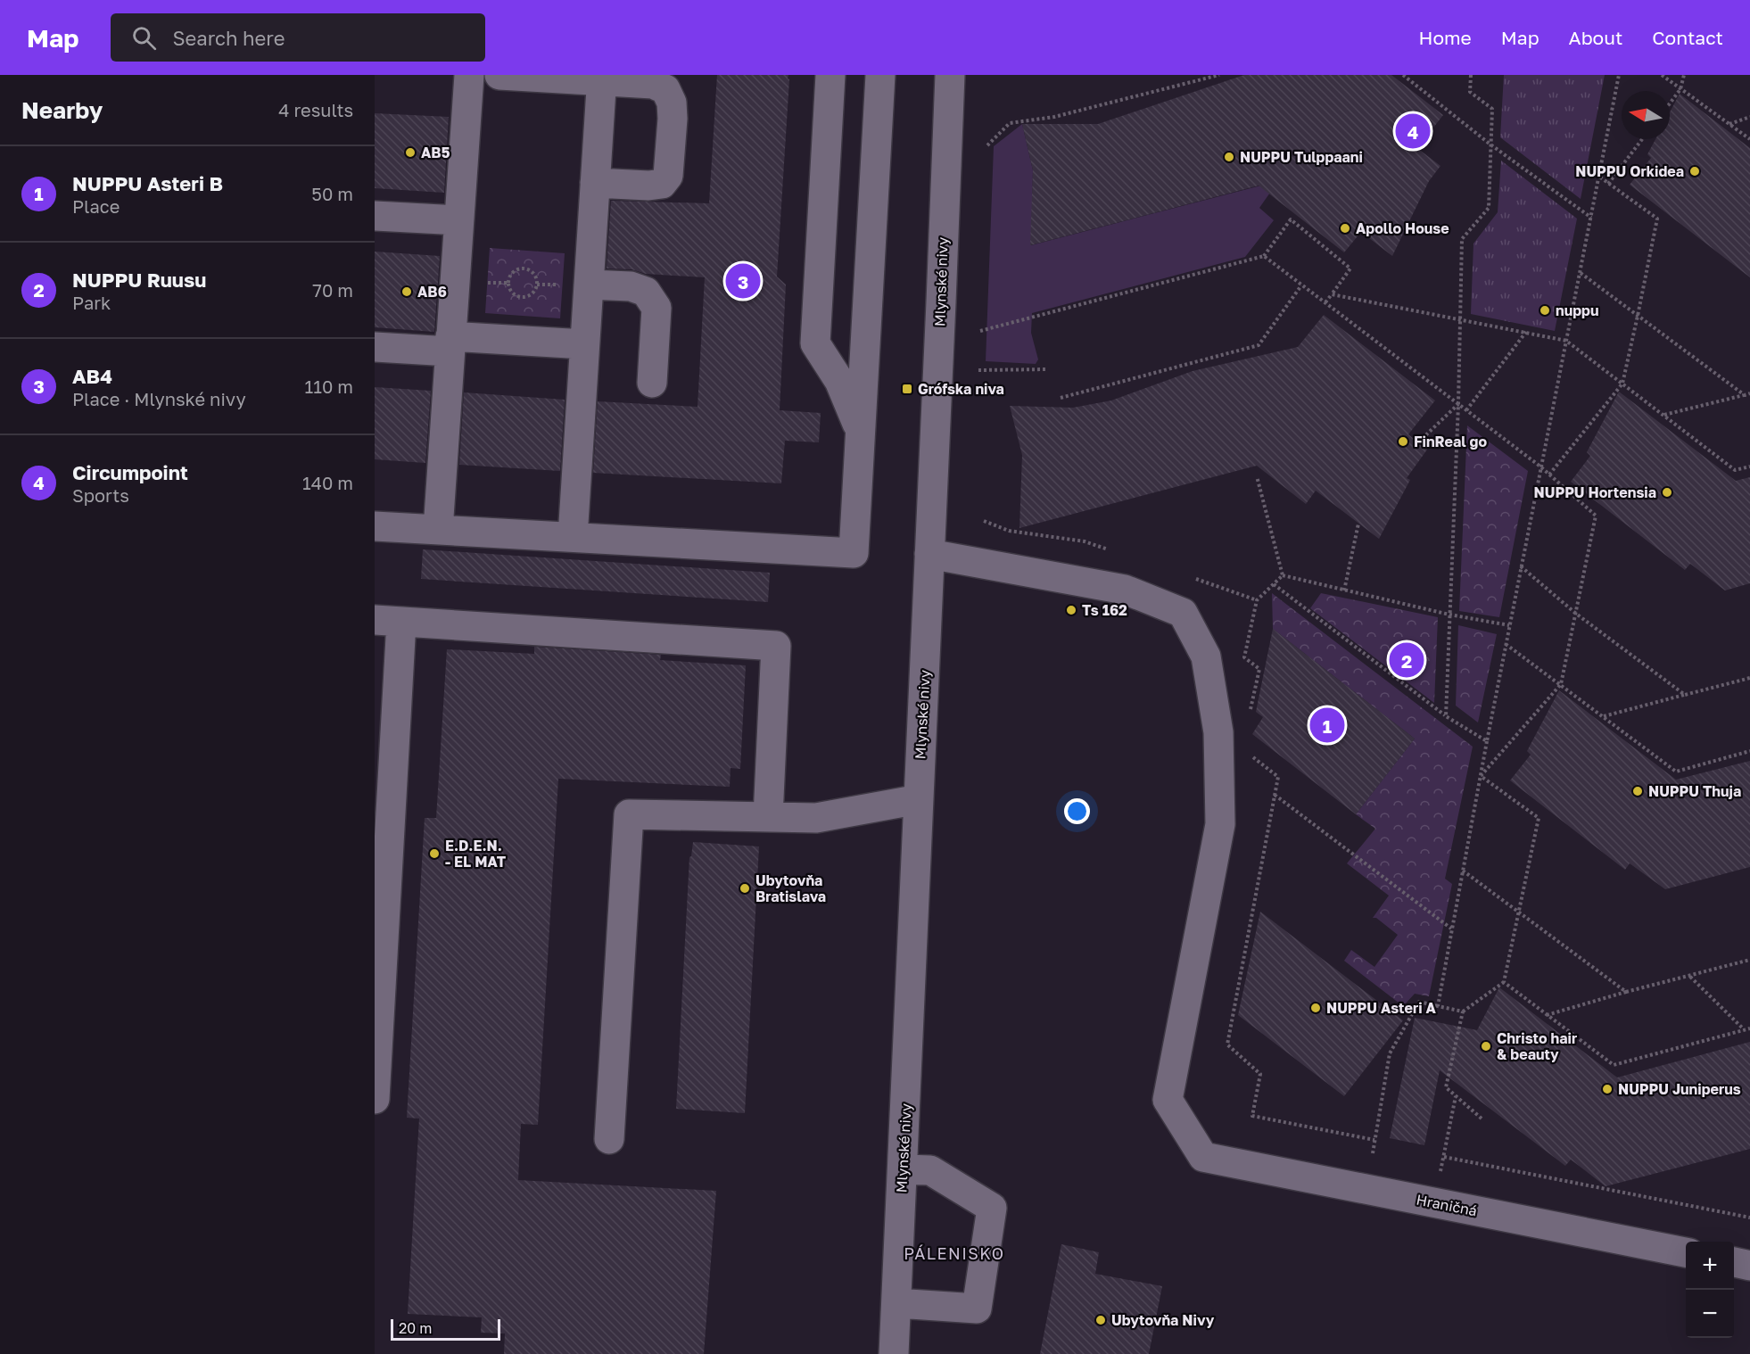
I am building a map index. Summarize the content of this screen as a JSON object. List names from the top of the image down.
{
  "streets": {
    "street": ["Mlynské nivy", "Hraničná"]
  },
  "crossings": [
    ["Mlynské nivy", "Hraničná"]
  ],
  "districts": ["PÁLENISKO"],
  "places": {
    "other": [
      "AB5",
      "NUPPU Tulppaani",
      "NUPPU Orkidea",
      "Apollo House",
      "AB6",
      "nuppu",
      "FinReal go",
      "NUPPU Hortensia",
      "Ts 162",
      "NUPPU Thuja",
      "E.D.E.N. - EL MAT",
      "Ubytovňa Bratislava",
      "NUPPU Asteri A",
      "Christo hair & beauty",
      "NUPPU Juniperus",
      "Ubytovňa Nivy"
    ],
    "transit": ["Grófska niva"]
  },
  "scale_bar": "20 m",
  "north": "left",
  "page": {
    "header": "Map",
    "search": "Search here",
    "nav": [
      "Home",
      "Map",
      "About",
      "Contact"
    ],
    "heading": ["Nearby", "4 results"],
    "pins": [
      "4",
      "3",
      "2",
      "1"
    ],
    "list": [
      {
        "mark": "1",
        "name": "NUPPU Asteri B",
        "note": "Place",
        "value": "50 m"
      },
      {
        "mark": "2",
        "name": "NUPPU Ruusu",
        "note": "Park",
        "value": "70 m"
      },
      {
        "mark": "3",
        "name": "AB4",
        "note": "Place · Mlynské nivy",
        "value": "110 m"
      },
      {
        "mark": "4",
        "name": "Circumpoint",
        "note": "Sports",
        "value": "140 m"
      }
    ],
    "map_buttons": ["+", "−"],
    "scale": "20 m"
  }
}
